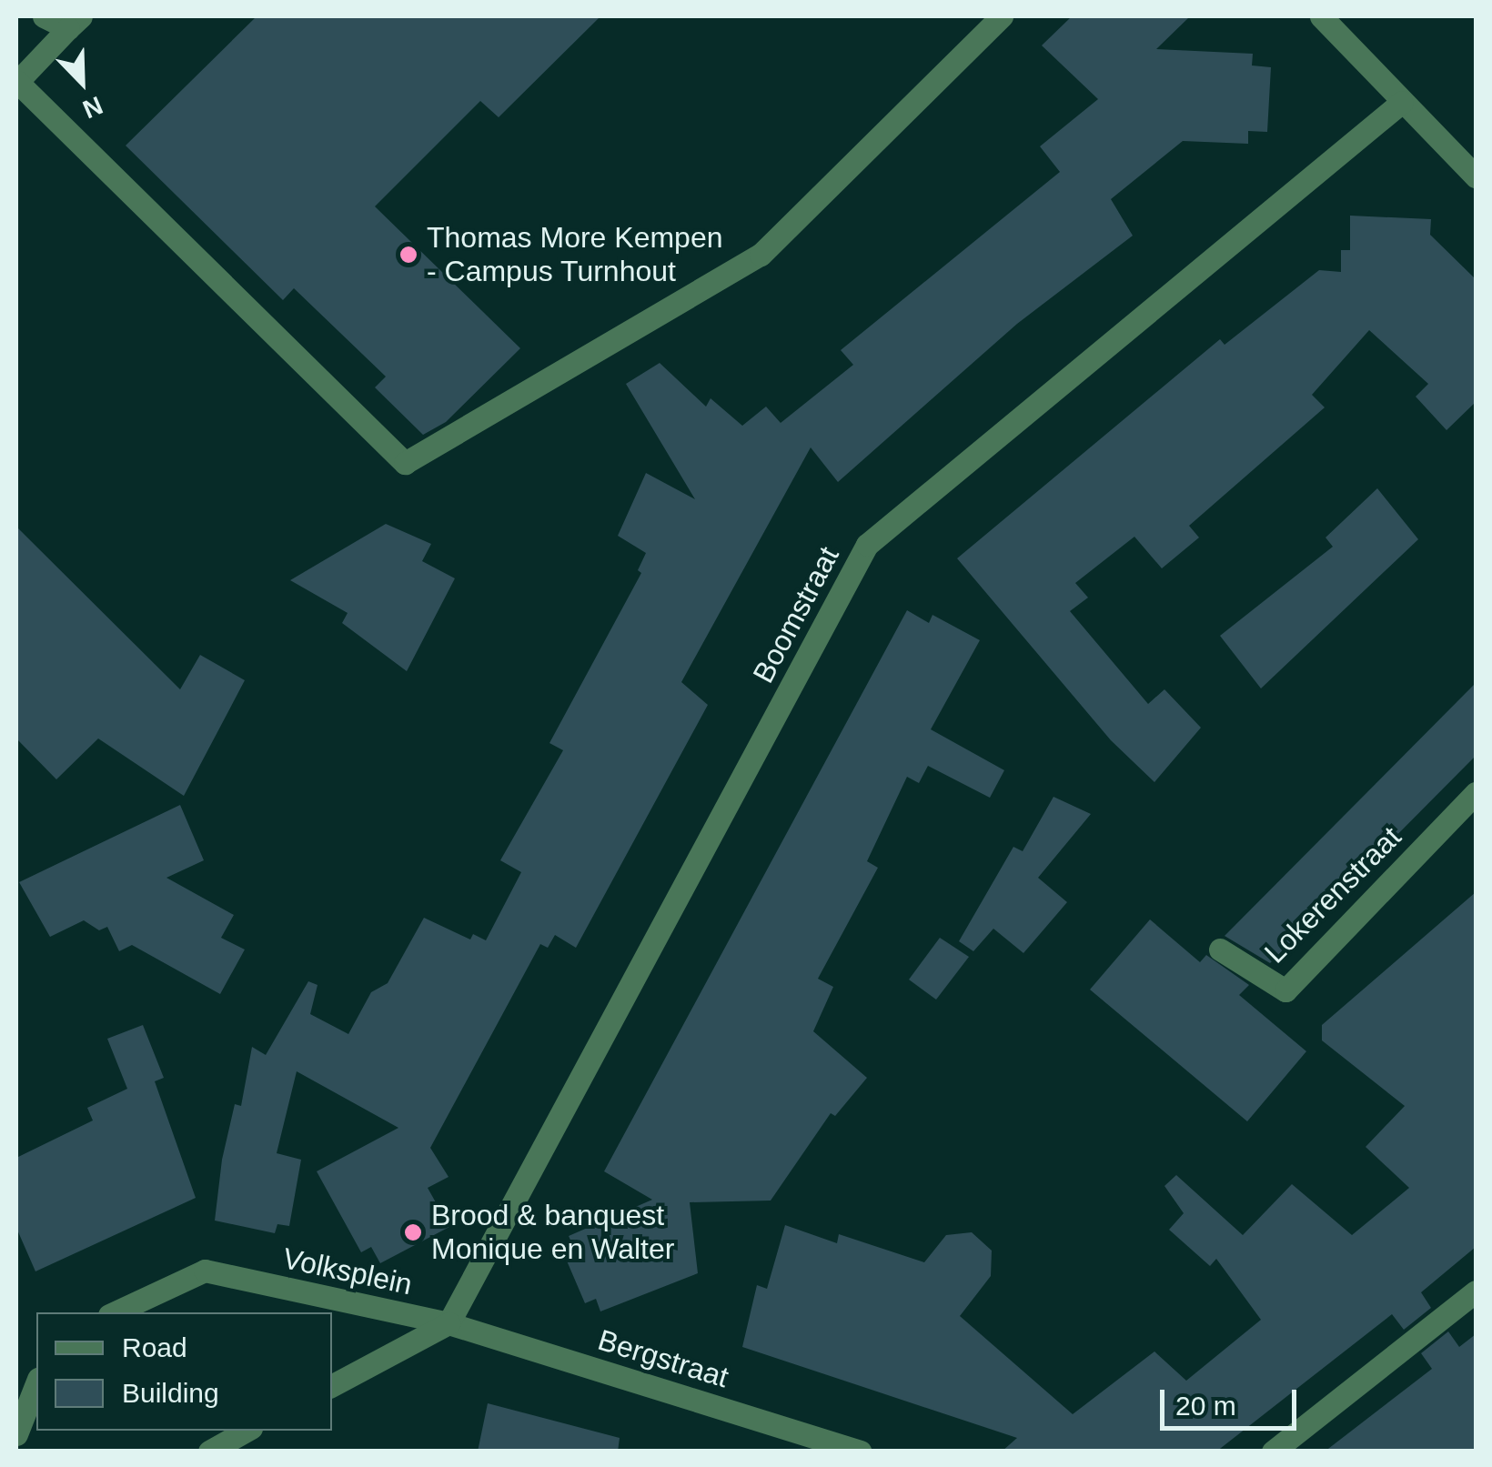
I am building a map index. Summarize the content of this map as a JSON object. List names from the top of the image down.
{
  "streets": {
    "street": [
      "Boomstraat",
      "Lokerenstraat",
      "Volksplein",
      "Bergstraat"
    ]
  },
  "crossings": [
    ["Boomstraat", "Volksplein"],
    ["Boomstraat", "Bergstraat"],
    ["Volksplein", "Bergstraat"]
  ],
  "places": ["Thomas More Kempen - Campus Turnhout", "Brood & banquest Monique en Walter"],
  "legend": ["Road", "Building"],
  "scale_bar": "20 m",
  "north": "bottom right"
}
